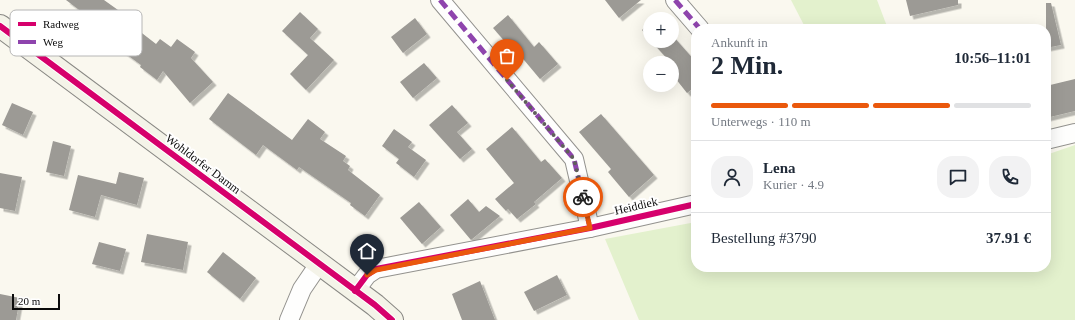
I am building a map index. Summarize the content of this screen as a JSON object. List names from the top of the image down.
{
  "streets": {
    "street": ["Wohldorfer Damm", "Heiddiek"]
  },
  "crossings": [
    ["Wohldorfer Damm", "Heiddiek"]
  ],
  "legend": ["Radweg", "Weg"],
  "scale_bar": "20 m",
  "page": {
    "map_buttons": ["+", "−"],
    "heading": ["2 Min.", "Ankunft in", "10:56–11:01"],
    "panel": [
      "Lena",
      "Kurier · 4.9",
      "Bestellung #3790",
      "37.91 €"
    ],
    "bar": "Unterwegs · 110 m",
    "scale": "20 m"
  }
}
